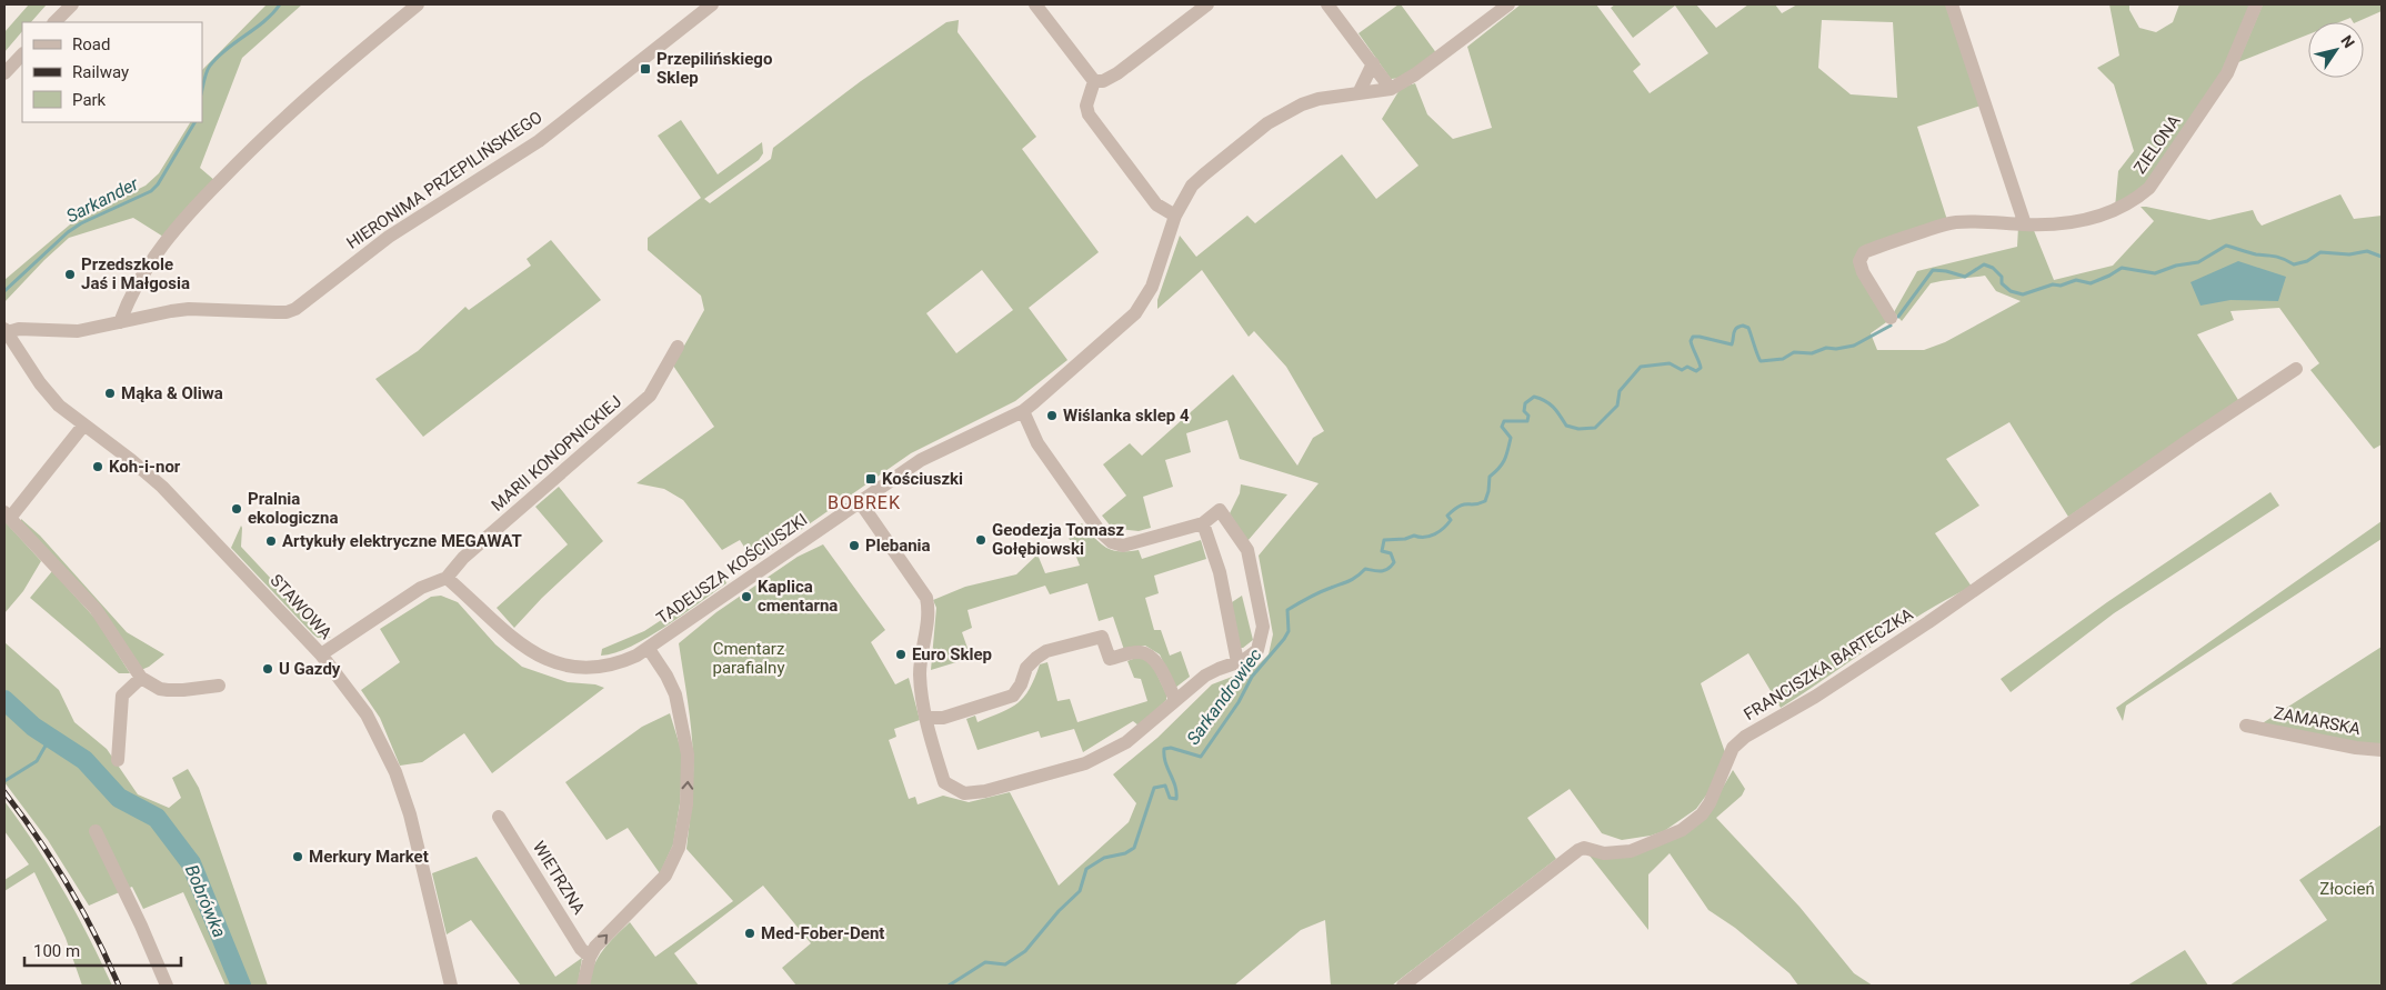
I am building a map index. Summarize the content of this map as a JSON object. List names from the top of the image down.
{
  "streets": {
    "street": [
      "ZIELONA",
      "HIERONIMA PRZEPILIŃSKIEGO",
      "MARII KONOPNICKIEJ",
      "TADEUSZA KOŚCIUSZKI",
      "STAWOWA",
      "FRANCISZKA BARTECZKA",
      "ZAMARSKA",
      "WIETRZNA"
    ]
  },
  "crossings": [
    ["HIERONIMA PRZEPILIŃSKIEGO", "STAWOWA"],
    ["MARII KONOPNICKIEJ", "TADEUSZA KOŚCIUSZKI"]
  ],
  "districts": ["BOBREK"],
  "water": ["Sarkander", "Sarkandrowiec", "Bobrówka"],
  "parks": ["Cmentarz parafialny", "Złocień"],
  "places": {
    "transit": ["Przepilińskiego Sklep", "Kościuszki"],
    "other": [
      "Przedszkole Jaś i Małgosia",
      "Mąka & Oliwa",
      "Wiślanka sklep 4",
      "Koh-i-nor",
      "Pralnia ekologiczna",
      "Geodezja Tomasz Gołębiowski",
      "Artykuły elektryczne MEGAWAT",
      "Plebania",
      "Kaplica cmentarna",
      "Euro Sklep",
      "U Gazdy",
      "Merkury Market",
      "Med-Fober-Dent"
    ]
  },
  "legend": ["Road", "Railway", "Park"],
  "scale_bar": "100 m",
  "north": "top right"
}
